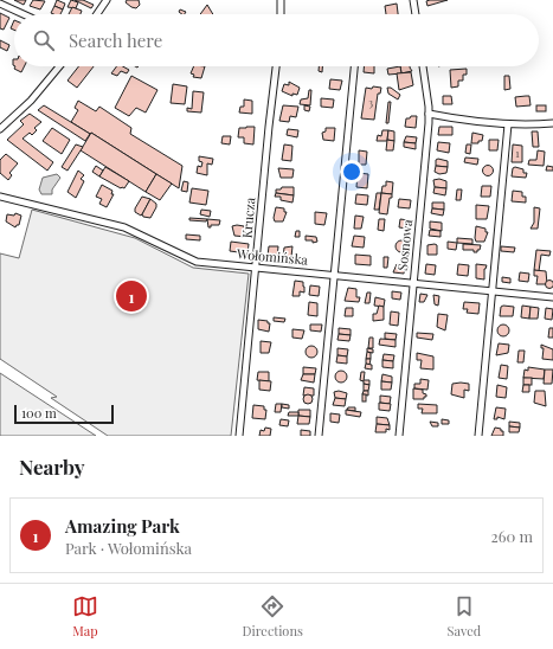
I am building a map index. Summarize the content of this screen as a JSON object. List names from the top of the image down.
{
  "streets": {
    "street": ["Krucza", "Sosnowa", "Wołomińska"]
  },
  "crossings": [
    ["Krucza", "Wołomińska"],
    ["Sosnowa", "Wołomińska"]
  ],
  "house_numbers": ["3", "1"],
  "scale_bar": "100 m",
  "page": {
    "search": "Search here",
    "pins": "1",
    "scale": "100 m",
    "heading": "Nearby",
    "list": [
      {
        "mark": "1",
        "name": "Amazing Park",
        "note": "Park · Wołomińska",
        "value": "260 m"
      }
    ],
    "nav": ["Map", "Directions", "Saved"]
  }
}
